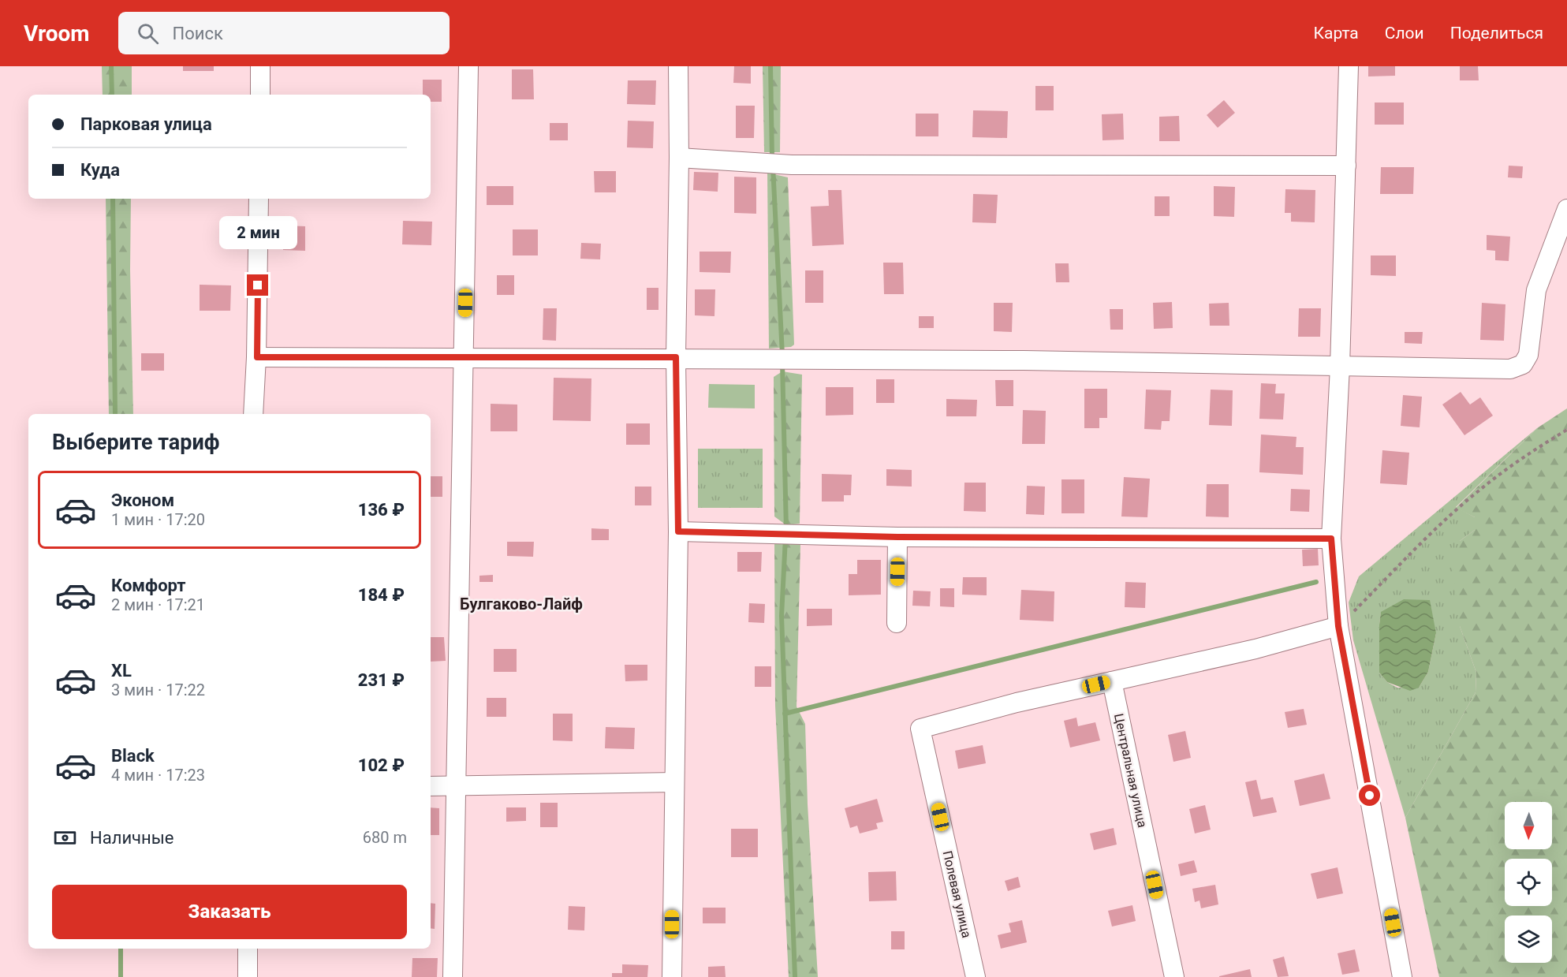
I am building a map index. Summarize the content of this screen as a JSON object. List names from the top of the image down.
{
  "streets": {
    "street": ["Центральная улица", "Полевая улица"]
  },
  "crossings": [
    ["Центральная улица", "Полевая улица"]
  ],
  "districts": ["Булгаково-Лайф"],
  "north": "bottom",
  "page": {
    "header": "Vroom",
    "search": "Поиск",
    "nav": ["Карта", "Слои", "Поделиться"],
    "banner": ["Парковая улица", "Куда"],
    "bubble": "2 мин",
    "heading": "Выберите тариф",
    "list": [
      {
        "name": "Эконом",
        "note": "1 мин · 17:20",
        "value": "136 ₽"
      },
      {
        "name": "Комфорт",
        "note": "2 мин · 17:21",
        "value": "184 ₽"
      },
      {
        "name": "XL",
        "note": "3 мин · 17:22",
        "value": "231 ₽"
      },
      {
        "name": "Black",
        "note": "4 мин · 17:23",
        "value": "102 ₽"
      }
    ],
    "pay": ["Наличные", "680 m"],
    "buttons": "Заказать"
  }
}
